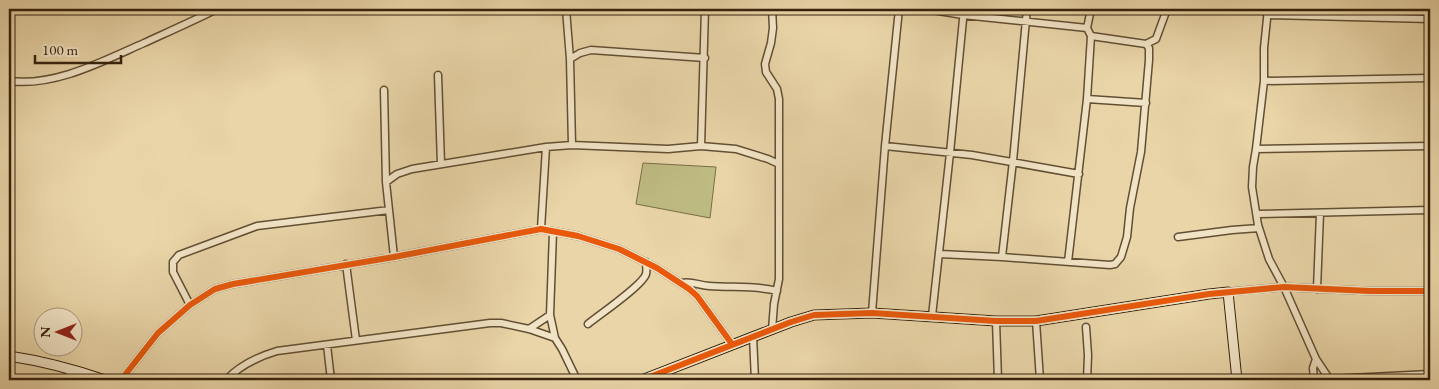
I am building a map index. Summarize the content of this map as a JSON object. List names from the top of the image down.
{
  "scale_bar": "100 m",
  "north": "left"
}
